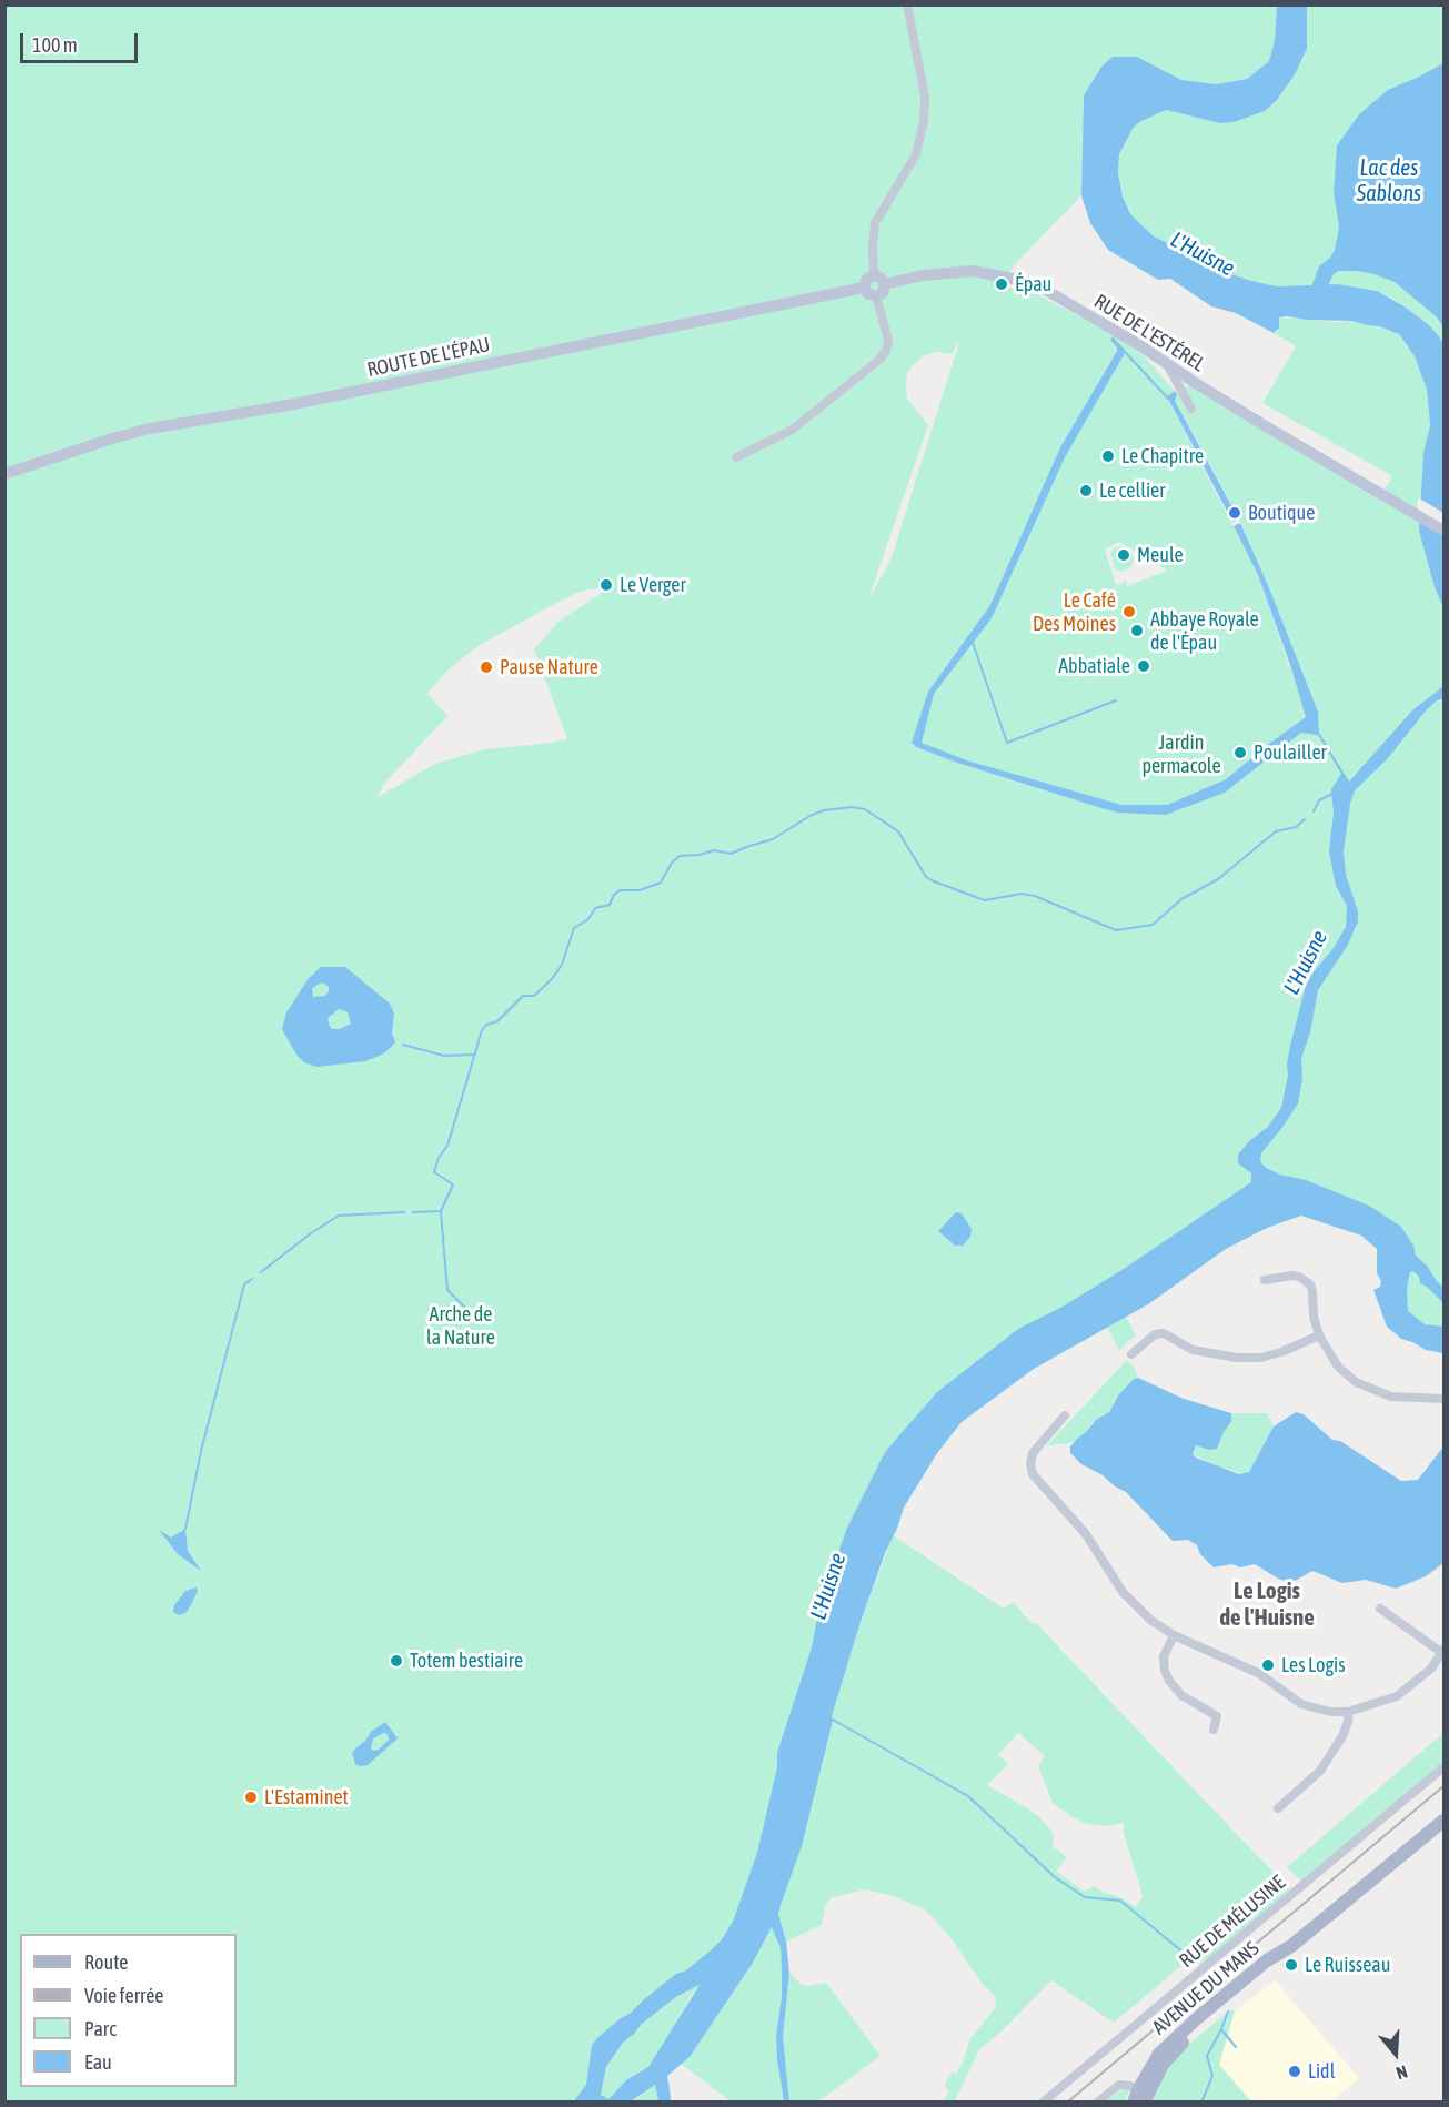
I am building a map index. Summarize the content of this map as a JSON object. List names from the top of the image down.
{
  "streets": {
    "main road": ["AVENUE DU MANS"],
    "street": ["RUE DE L'ESTÉREL", "ROUTE DE L'ÉPAU", "RUE DE MÉLUSINE"]
  },
  "crossings": [
    ["RUE DE L'ESTÉREL", "ROUTE DE L'ÉPAU"]
  ],
  "districts": ["Le Logis de l'Huisne"],
  "water": ["Lac des Sablons", "L'Huisne"],
  "parks": ["Jardin permacole", "Arche de la Nature"],
  "places": [
    "Épau",
    "Le Chapitre",
    "Le cellier",
    "Boutique",
    "Meule",
    "Le Verger",
    "Le Café Des Moines",
    "Abbaye Royale de l'Épau",
    "Abbatiale",
    "Pause Nature",
    "Poulailler",
    "Totem bestiaire",
    "Les Logis",
    "L'Estaminet",
    "Le Ruisseau",
    "Lidl"
  ],
  "legend": [
    "Route",
    "Voie ferrée",
    "Parc",
    "Eau"
  ],
  "scale_bar": "100 m",
  "north": "bottom"
}
